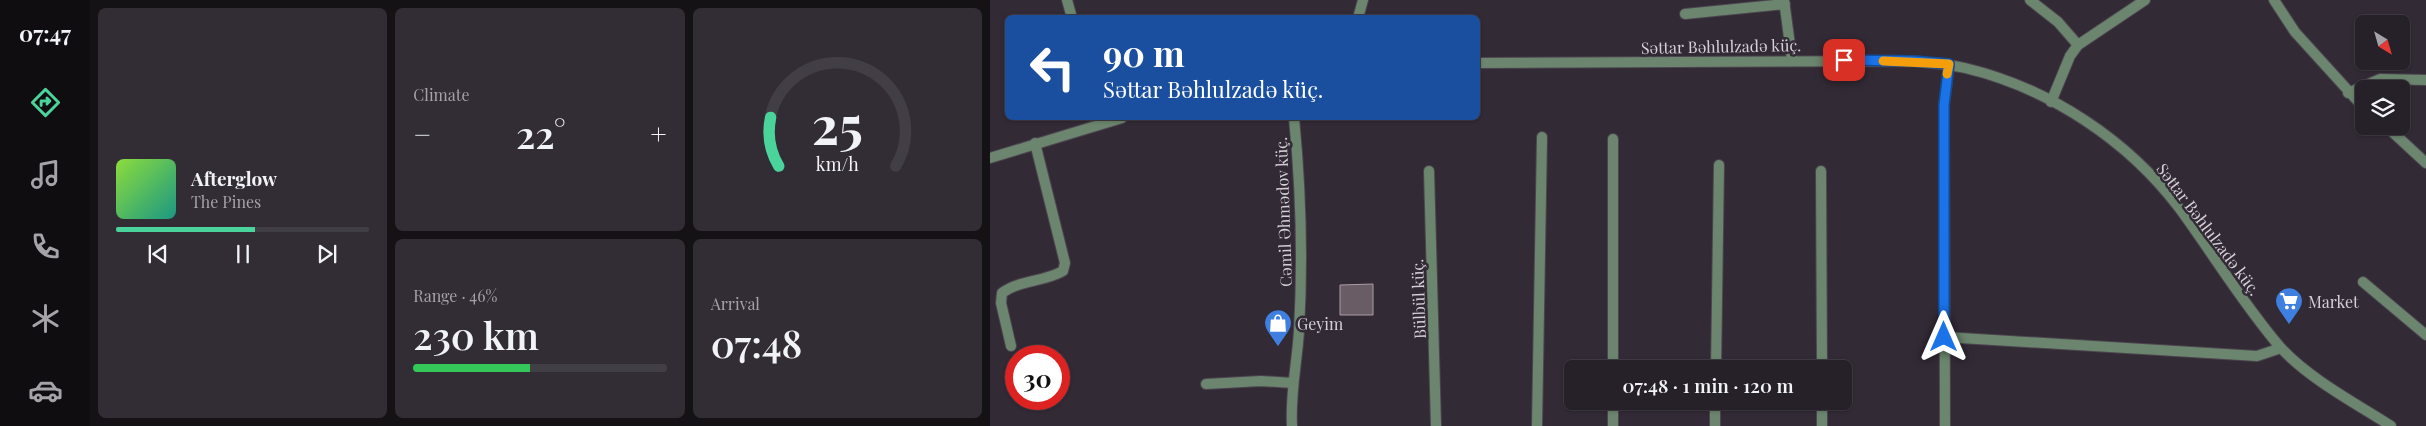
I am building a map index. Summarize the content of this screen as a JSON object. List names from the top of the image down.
{
  "streets": {
    "street": ["Səttar Bəhlulzadə küç.", "Cəmil Əhmədov küç.", "Bülbül küç."]
  },
  "places": {
    "supermarket": ["Market"],
    "shop": ["Geyim"]
  },
  "north": "bottom right",
  "page": {
    "tabs": "07:47",
    "tile": [
      "Climate",
      ["Range · 46%", "230 km"],
      ["Arrival", "07:48"]
    ],
    "turn": ["90 m", "Səttar Bəhlulzadə küç."],
    "heat": ["−", "22°", "+"],
    "song": ["Afterglow", "The Pines"],
    "limit": "30",
    "trip": "07:48 · 1 min · 120 m",
    "gauge": ["25", "km/h"]
  }
}
